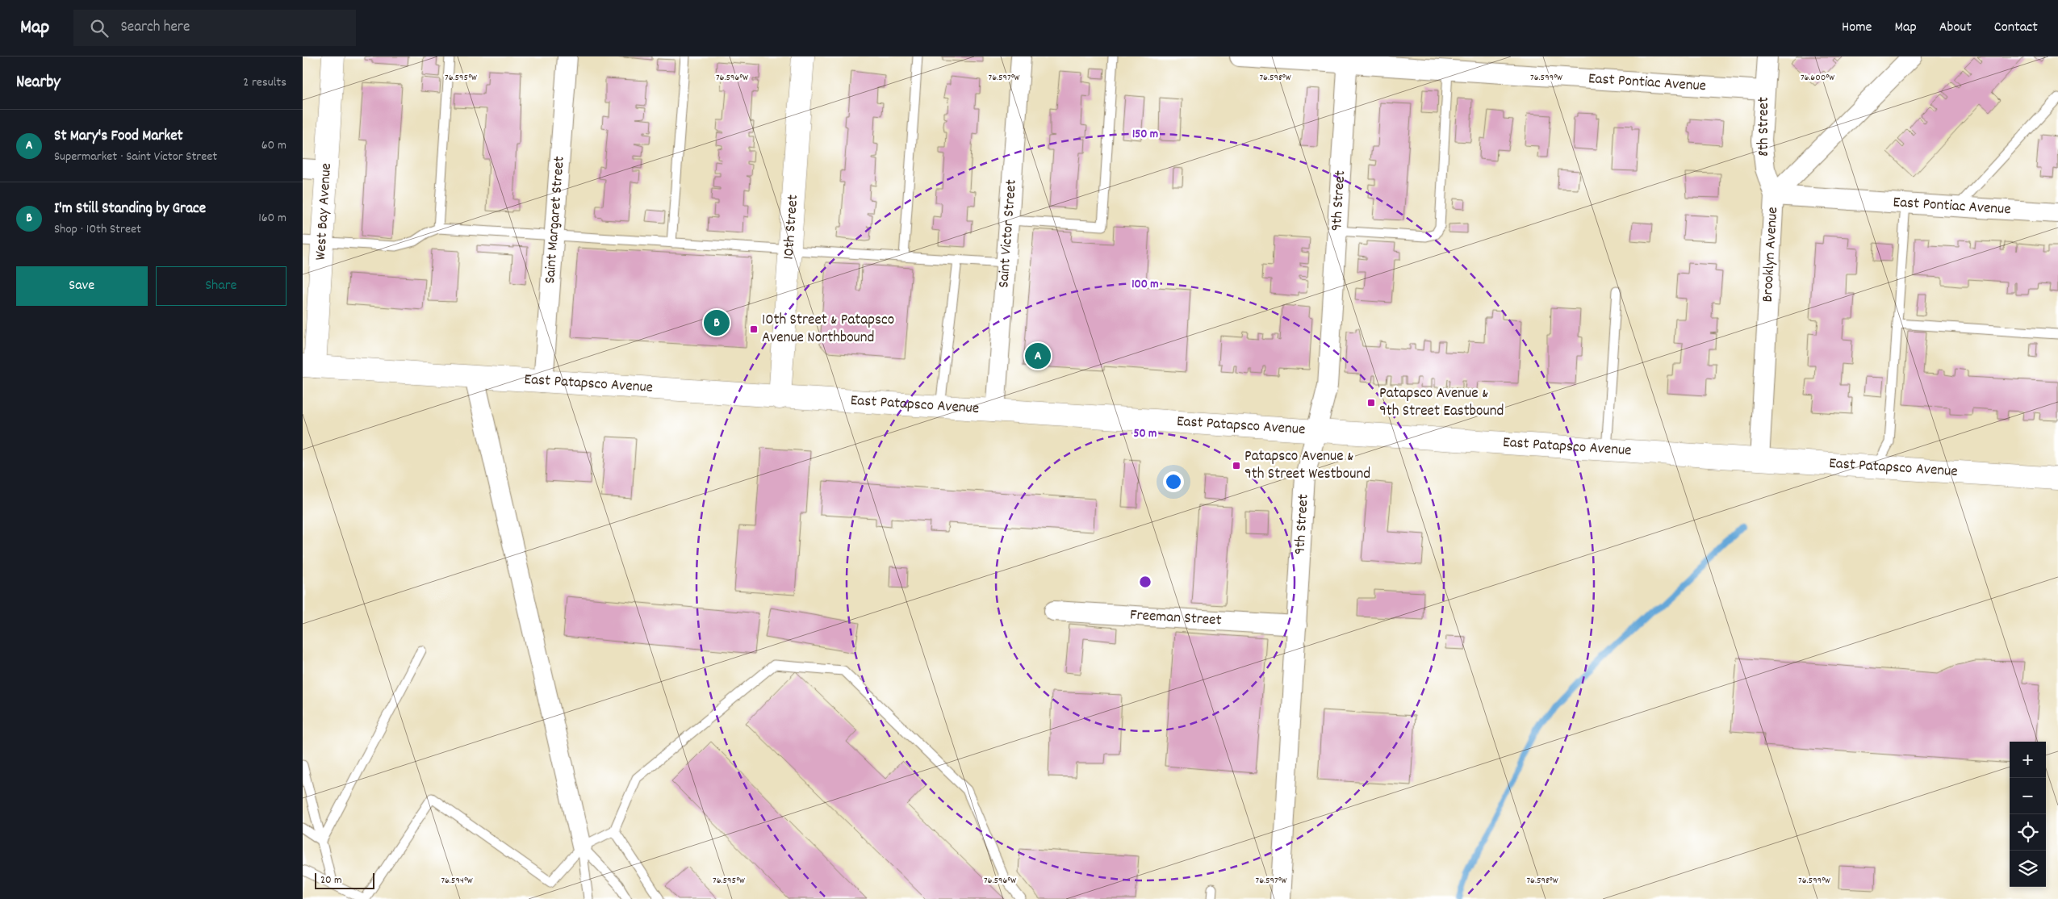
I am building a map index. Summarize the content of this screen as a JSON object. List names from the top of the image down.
{
  "streets": {
    "main road": ["West Bay Avenue", "10th Street", "East Patapsco Avenue"],
    "street": [
      "East Pontiac Avenue",
      "8th Street",
      "9th Street",
      "Saint Margaret Street",
      "Saint Victor Street",
      "Brooklyn Avenue",
      "Freeman Street"
    ]
  },
  "crossings": [
    ["East Pontiac Avenue", "8th Street"],
    ["East Pontiac Avenue", "9th Street"],
    ["East Pontiac Avenue", "Brooklyn Avenue"],
    ["8th Street", "Brooklyn Avenue"],
    ["9th Street", "East Patapsco Avenue"],
    ["9th Street", "Freeman Street"],
    ["West Bay Avenue", "East Patapsco Avenue"],
    ["Saint Margaret Street", "East Patapsco Avenue"],
    ["10th Street", "East Patapsco Avenue"],
    ["Saint Victor Street", "East Patapsco Avenue"],
    ["Brooklyn Avenue", "East Patapsco Avenue"]
  ],
  "places": {
    "transit": ["10th Street & Patapsco Avenue Northbound", "Patapsco Avenue & 9th Street Eastbound", "Patapsco Avenue & 9th Street Westbound"]
  },
  "scale_bar": "20 m",
  "page": {
    "header": "Map",
    "search": "Search here",
    "nav": [
      "Home",
      "Map",
      "About",
      "Contact"
    ],
    "heading": ["Nearby", "2 results"],
    "list": [
      {
        "mark": "A",
        "name": "St Mary's Food Market",
        "note": "Supermarket · Saint Victor Street",
        "value": "60 m"
      },
      {
        "mark": "B",
        "name": "I'm Still Standing by Grace",
        "note": "Shop · 10th Street",
        "value": "160 m"
      }
    ],
    "buttons": ["Save", "Share"],
    "pins": ["B", "A"],
    "map_buttons": ["+", "−"],
    "scale": "20 m"
  },
  "coordinates": [
    "76.595°W",
    "76.596°W",
    "76.597°W",
    "76.598°W",
    "76.599°W",
    "76.600°W",
    "76.594°W"
  ],
  "rings": ["150 m", "100 m", "50 m"]
}
